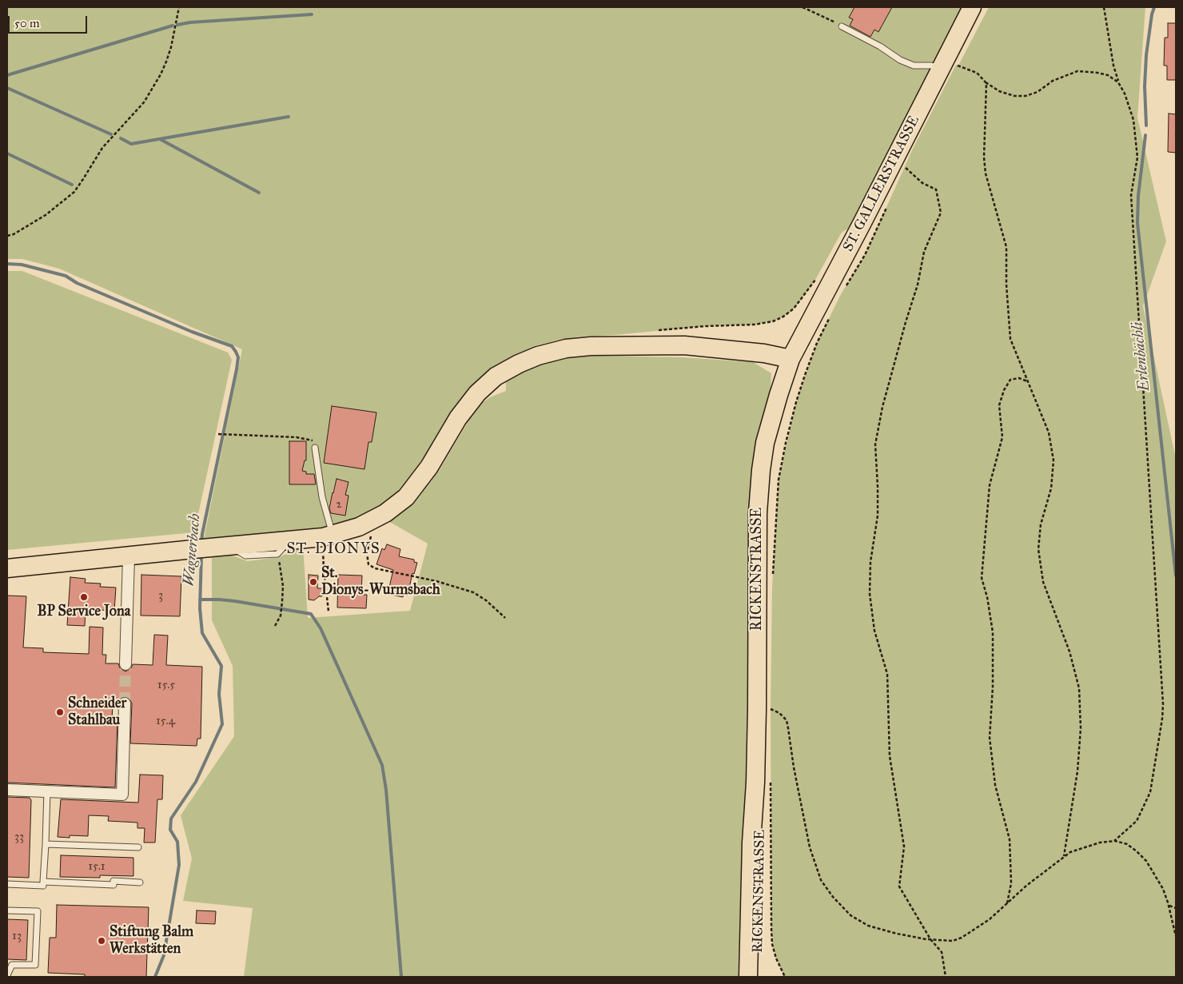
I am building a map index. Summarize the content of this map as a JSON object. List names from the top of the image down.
{
  "streets": {
    "main road": ["ST. GALLERSTRASSE", "RICKENSTRASSE"]
  },
  "crossings": [
    ["ST. GALLERSTRASSE", "RICKENSTRASSE"]
  ],
  "districts": ["ST. DIONYS"],
  "water": ["Erlenbächli", "Wagnerbach"],
  "places": [
    "St. Dionys-Wurmsbach",
    "BP Service Jona",
    "Schneider Stahlbau",
    "Stiftung Balm Werkstätten"
  ],
  "house_numbers": [
    "2",
    "3",
    "15.5",
    "15.4",
    "33",
    "15.1",
    "13"
  ],
  "scale_bar": "50 m"
}
